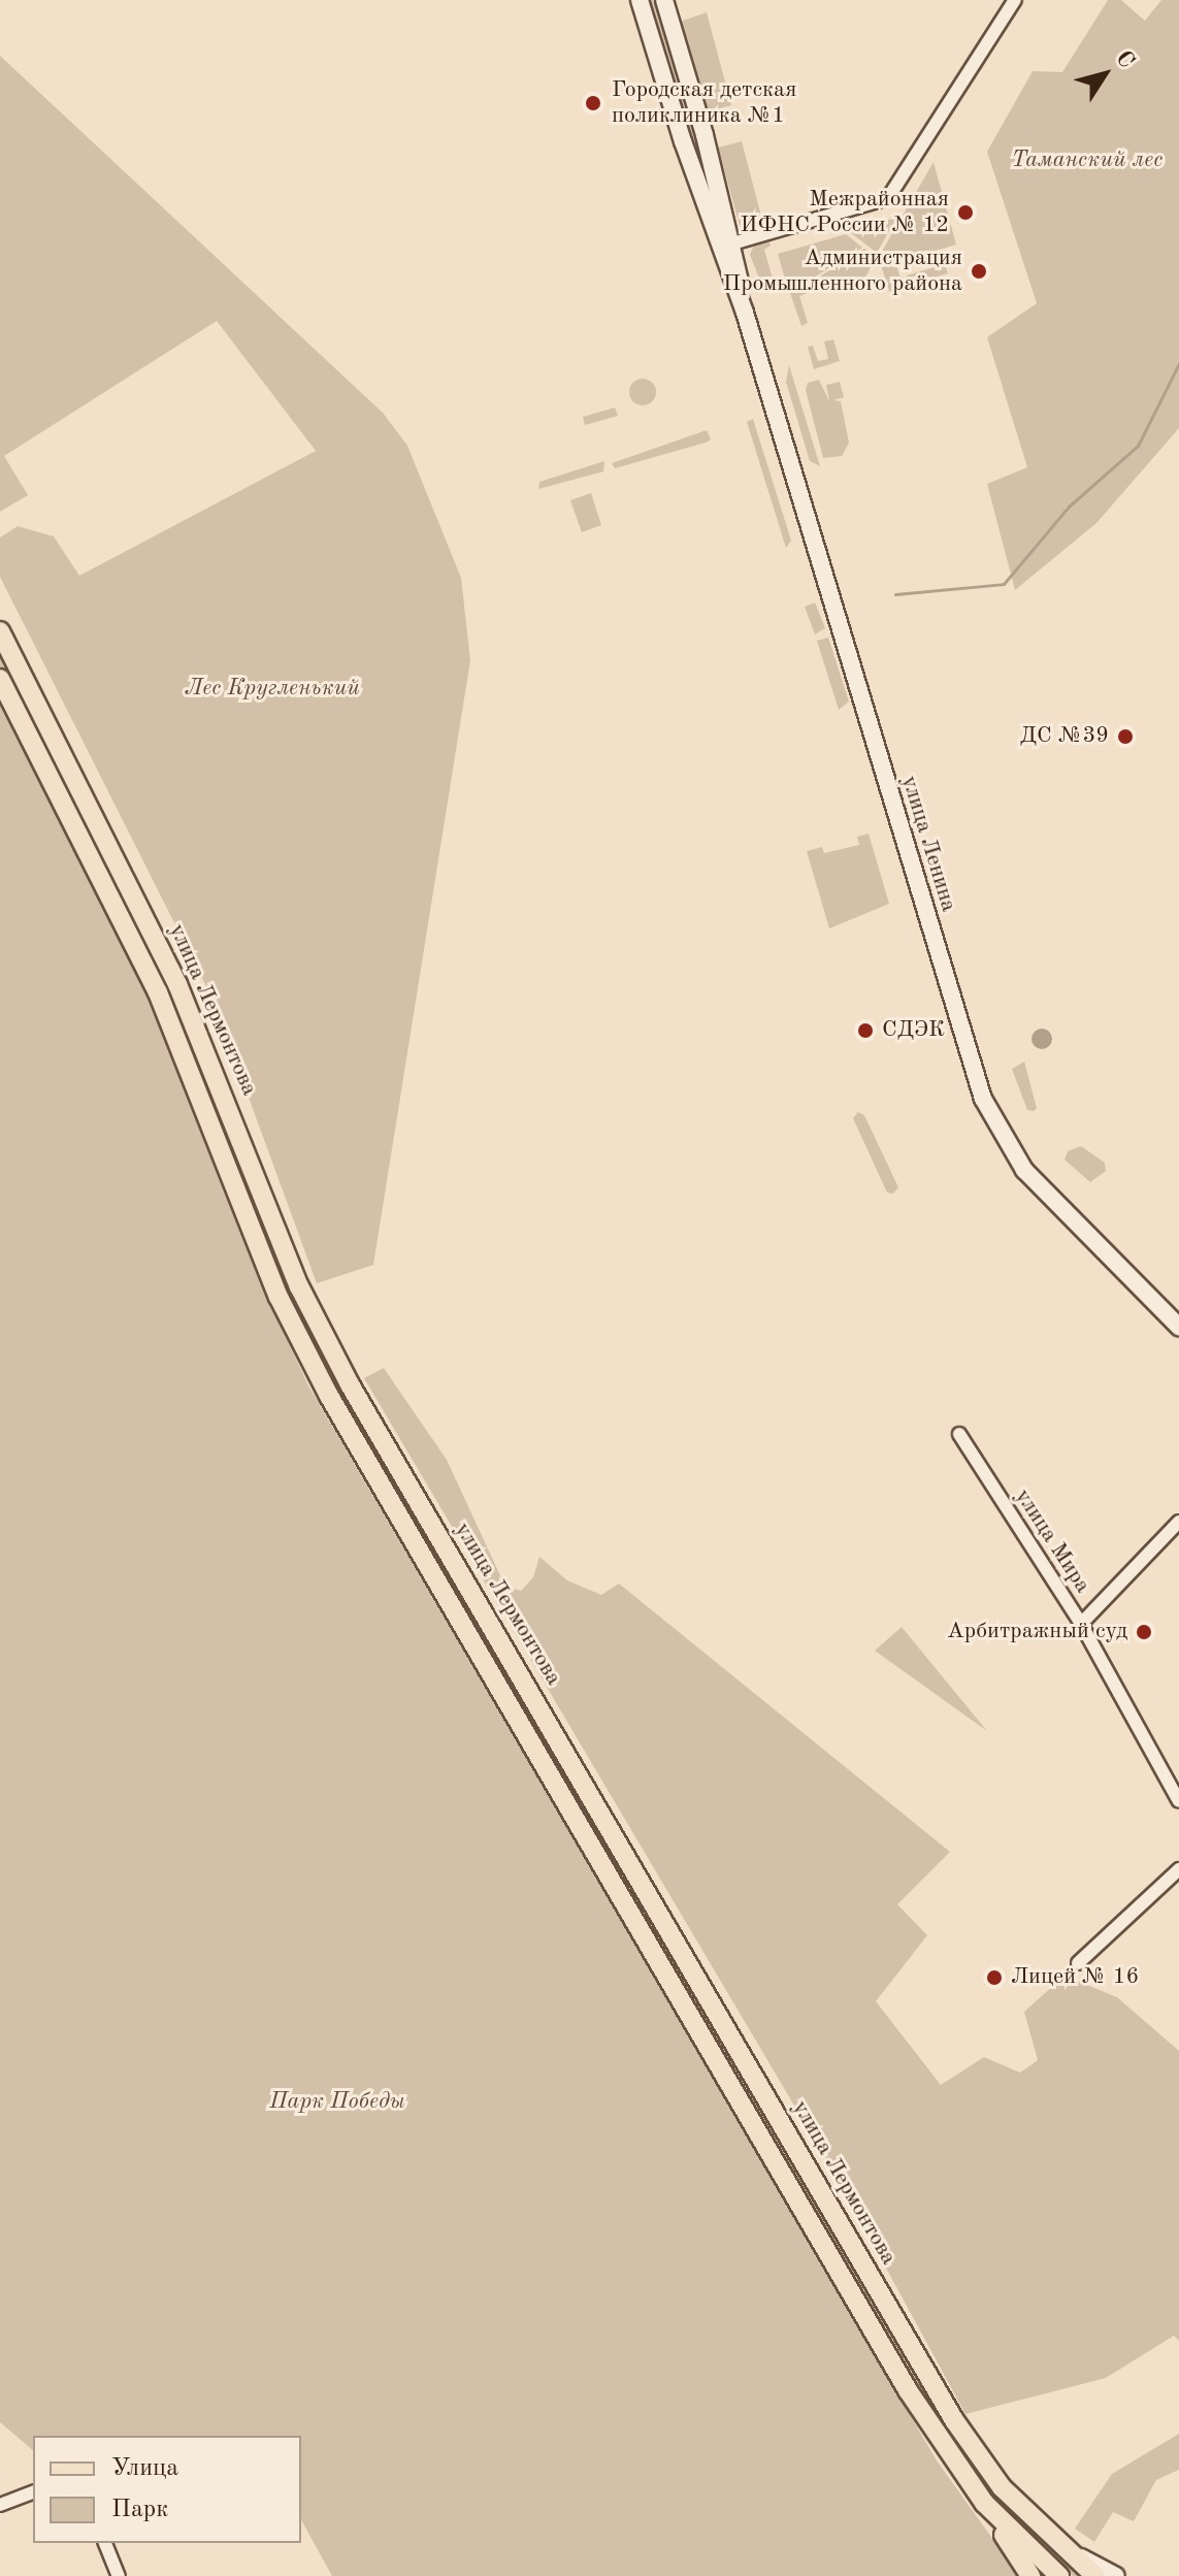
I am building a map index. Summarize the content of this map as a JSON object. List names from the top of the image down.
{
  "streets": {
    "main road": ["улица Ленина", "улица Лермонтова"],
    "street": ["улица Мира"]
  },
  "parks": ["Таманский лес", "Лес Кругленький", "Парк Победы"],
  "places": [
    "Городская детская поликлиника №1",
    "Межрайонная ИФНС России № 12",
    "Администрация Промышленного района",
    "ДС №39",
    "СДЭК",
    "Арбитражный суд",
    "Лицей № 16"
  ],
  "legend": ["Улица", "Парк"],
  "north": "top right"
}
